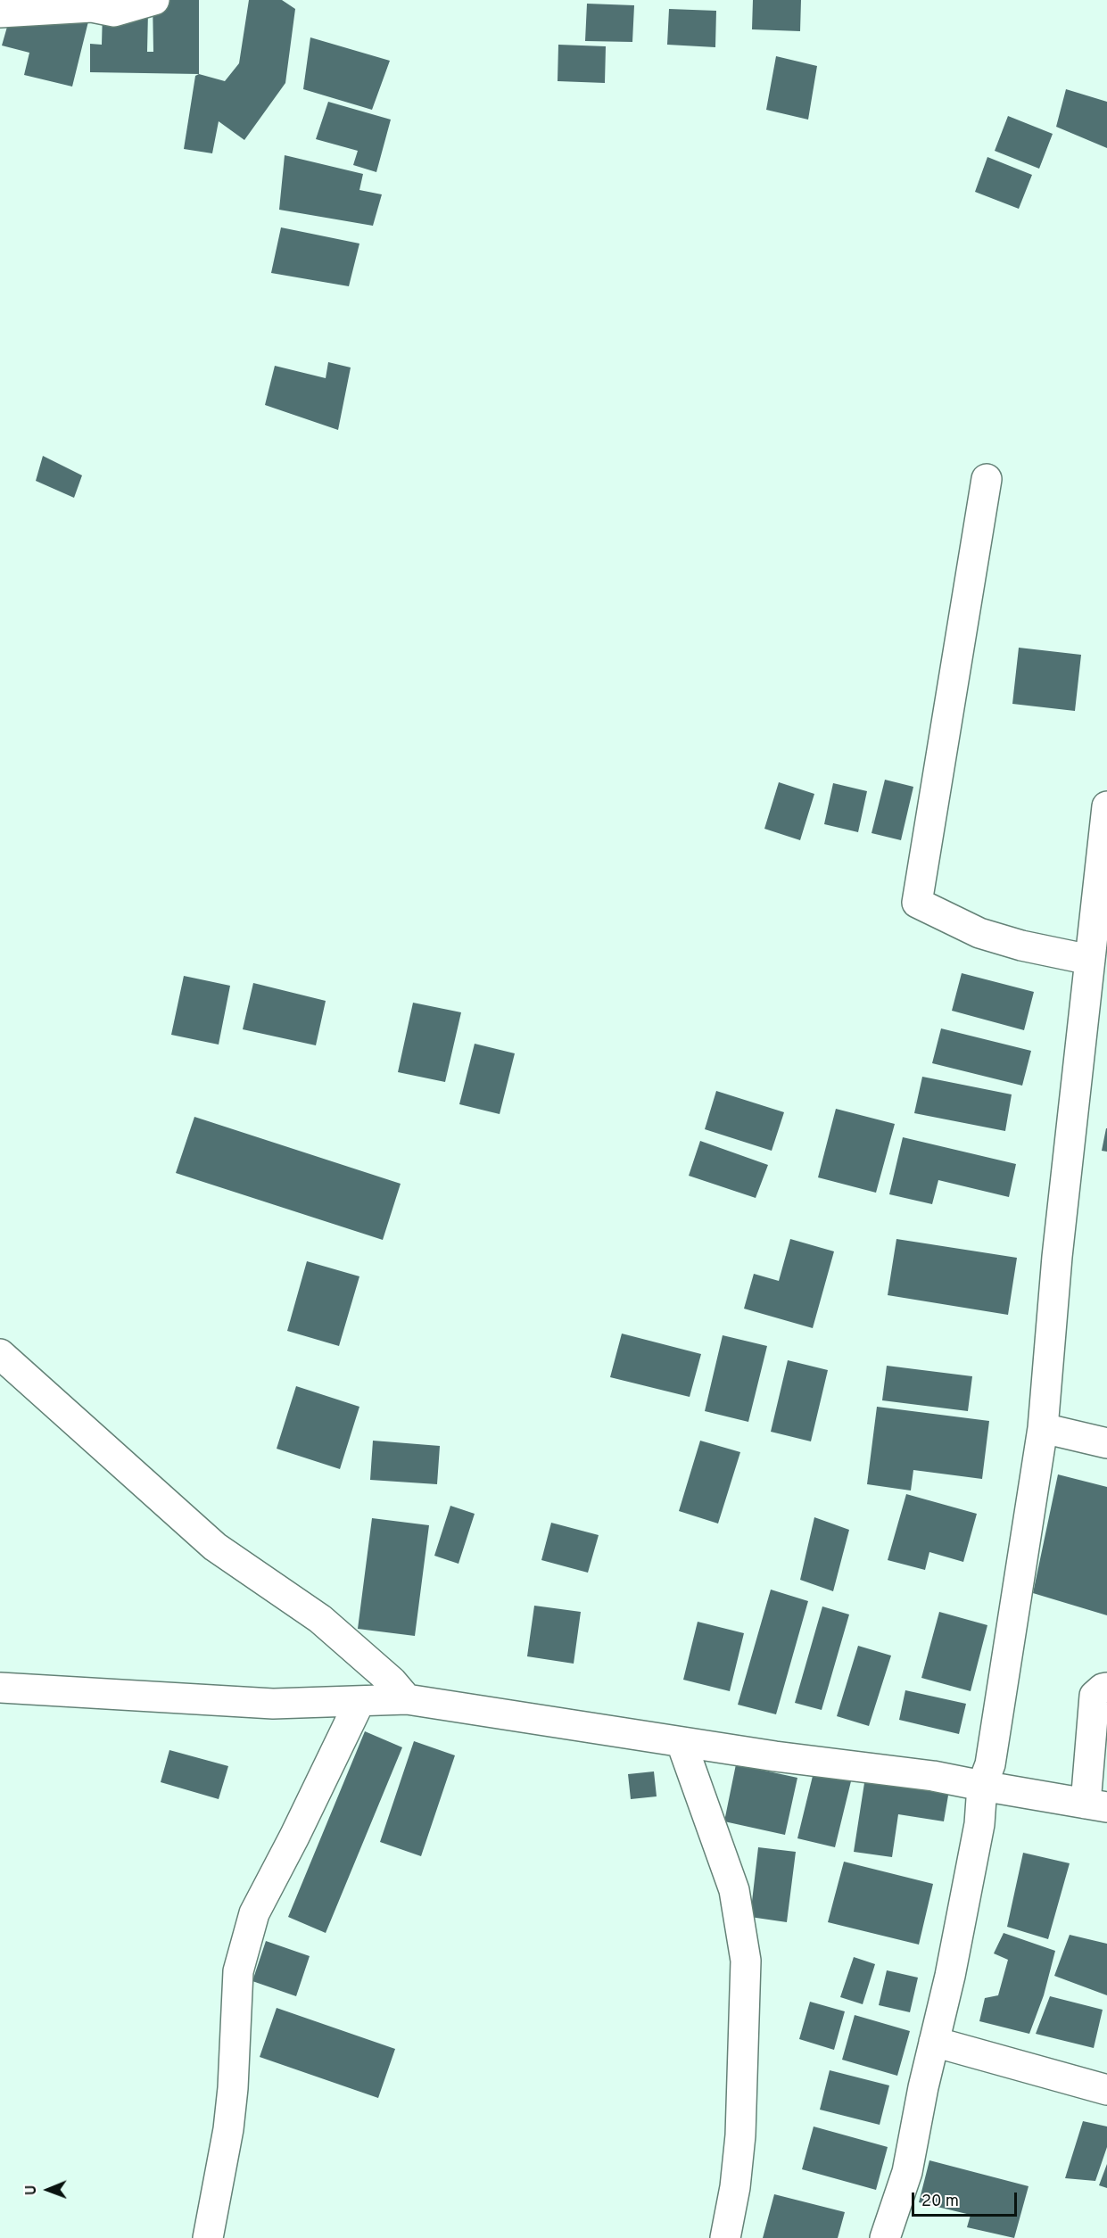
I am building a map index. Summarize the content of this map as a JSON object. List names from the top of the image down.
{
  "scale_bar": "20 m",
  "north": "left"
}
